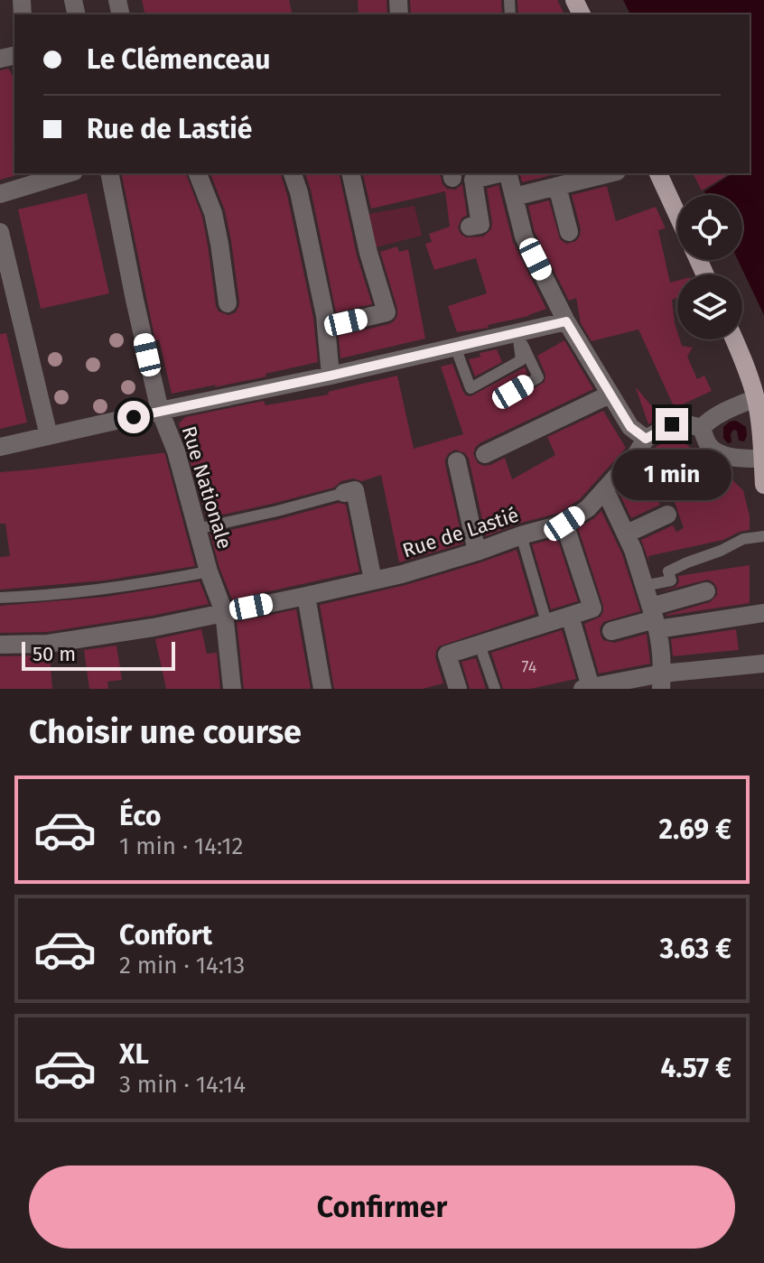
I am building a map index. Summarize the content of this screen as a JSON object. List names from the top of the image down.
{
  "streets": {
    "street": ["Rue Nationale", "Rue de Lastié"]
  },
  "crossings": [
    ["Rue Nationale", "Rue de Lastié"]
  ],
  "house_numbers": ["74"],
  "scale_bar": "50 m",
  "page": {
    "banner": ["Le Clémenceau", "Rue de Lastié"],
    "bubble": "1 min",
    "scale": "50 m",
    "heading": "Choisir une course",
    "list": [
      {
        "name": "Éco",
        "note": "1 min · 14:12",
        "value": "2.69 €"
      },
      {
        "name": "Confort",
        "note": "2 min · 14:13",
        "value": "3.63 €"
      },
      {
        "name": "XL",
        "note": "3 min · 14:14",
        "value": "4.57 €"
      }
    ],
    "buttons": "Confirmer"
  }
}
